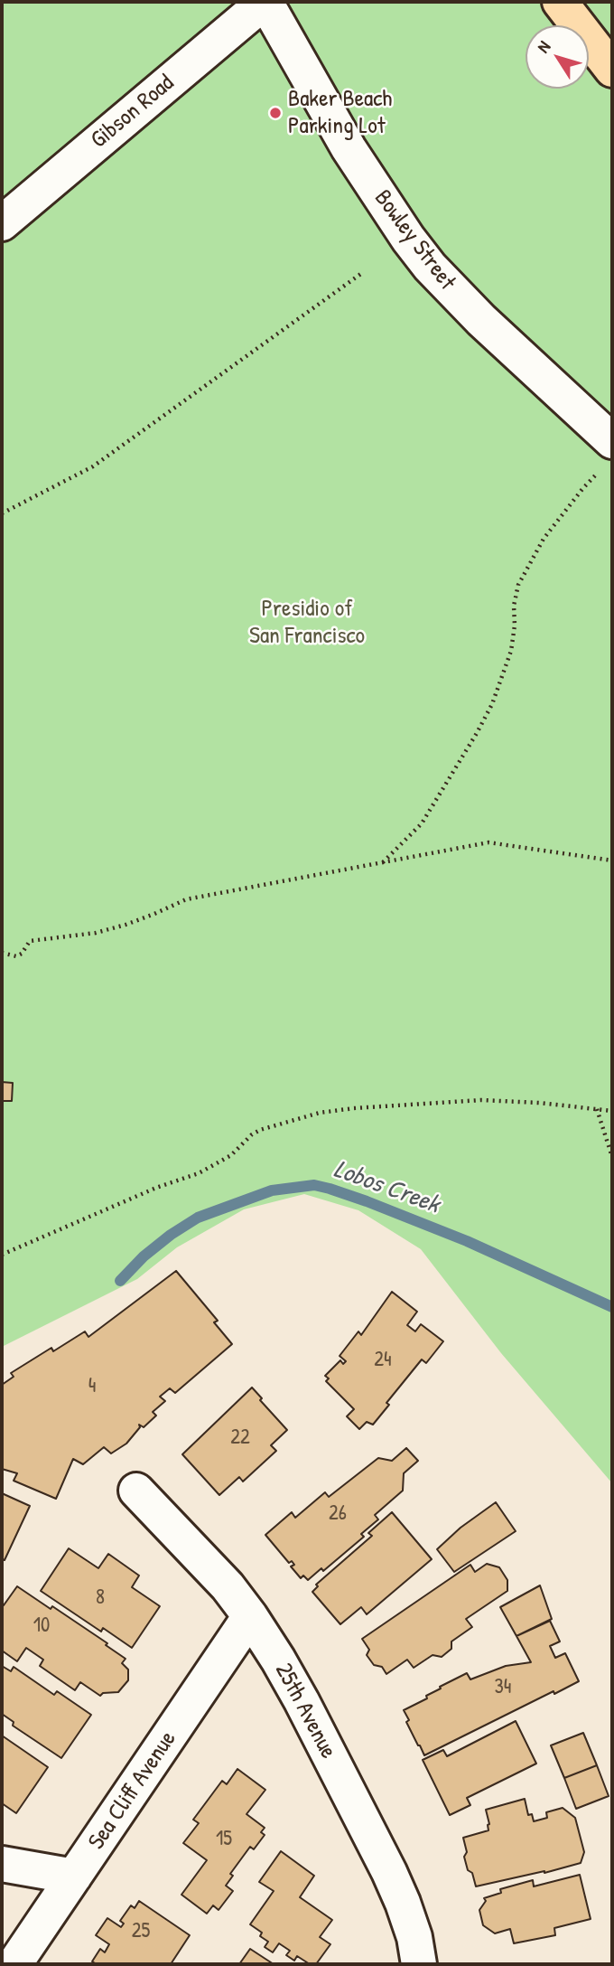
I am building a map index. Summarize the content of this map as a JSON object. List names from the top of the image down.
{
  "streets": {
    "street": [
      "Gibson Road",
      "Bowley Street",
      "25th Avenue",
      "Sea Cliff Avenue"
    ]
  },
  "crossings": [
    ["Gibson Road", "Bowley Street"],
    ["25th Avenue", "Sea Cliff Avenue"]
  ],
  "water": ["Lobos Creek"],
  "parks": ["Presidio of San Francisco"],
  "places": ["Baker Beach Parking Lot"],
  "house_numbers": [
    "24",
    "4",
    "22",
    "26",
    "8",
    "10",
    "34",
    "15",
    "25"
  ],
  "north": "top left"
}
